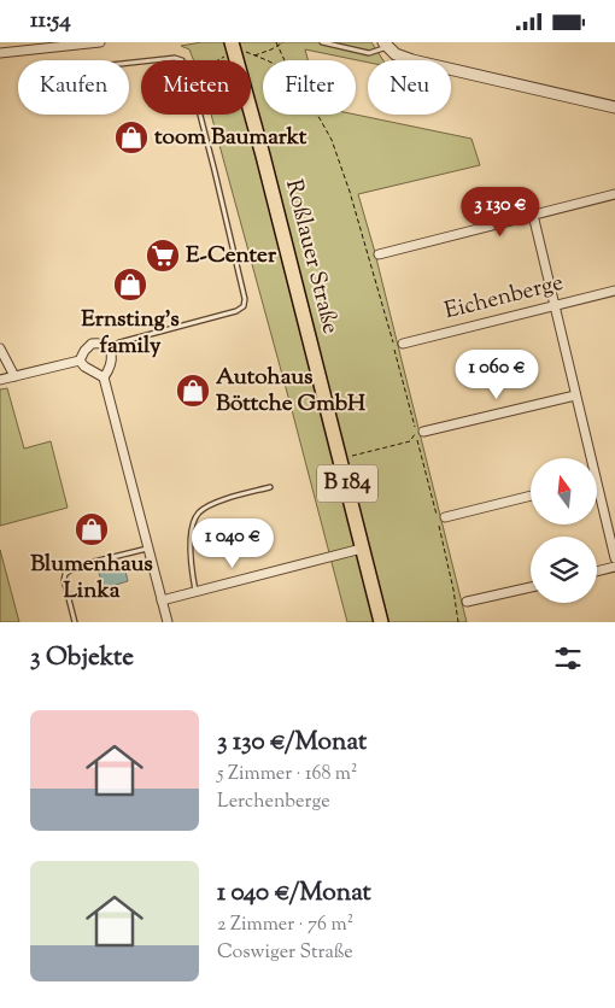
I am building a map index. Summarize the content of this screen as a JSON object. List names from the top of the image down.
{
  "streets": {
    "main road": ["Roßlauer Straße", "B 184"],
    "street": ["Eichenberge"]
  },
  "places": {
    "shop": [
      "toom Baumarkt",
      "Ernsting's family",
      "Autohaus Böttche GmbH",
      "Blumenhaus Linka"
    ],
    "supermarket": ["E-Center"]
  },
  "north": "top",
  "page": {
    "status": "11:54",
    "chip": [
      "Kaufen",
      "Mieten",
      "Filter",
      "Neu"
    ],
    "price": ["3 130 €", "1 060 €", "1 040 €"],
    "heading": "3 Objekte",
    "list": [
      {
        "name": "3 130 €/Monat",
        "note": "5 Zimmer · 168 m² · Lerchenberge"
      },
      {
        "name": "1 040 €/Monat",
        "note": "2 Zimmer · 76 m² · Coswiger Straße"
      }
    ]
  }
}
